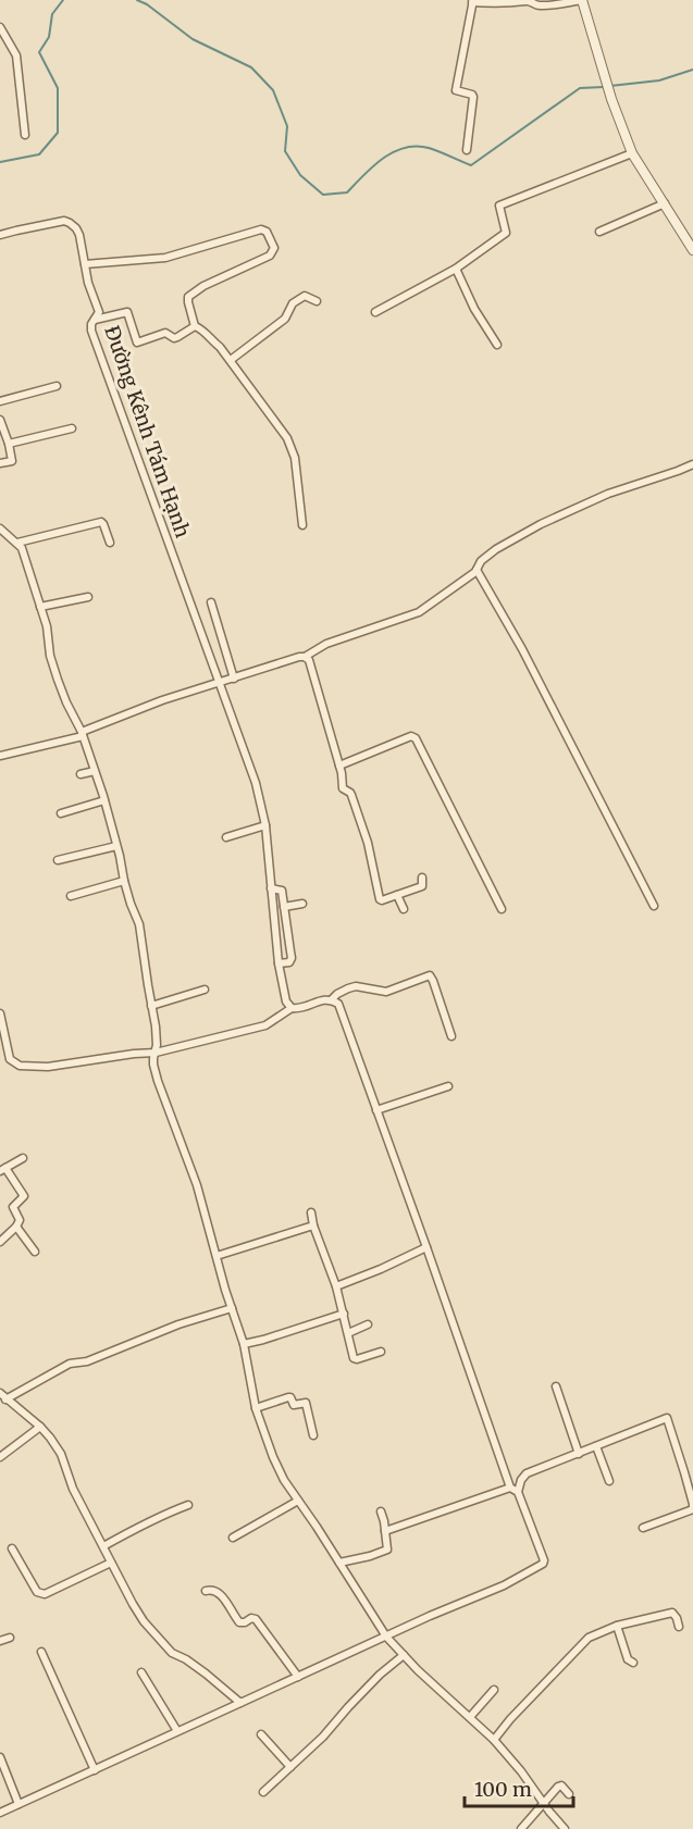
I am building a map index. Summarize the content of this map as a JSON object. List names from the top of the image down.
{
  "streets": {
    "street": ["Đường Kênh Tám Hạnh"]
  },
  "scale_bar": "100 m"
}
